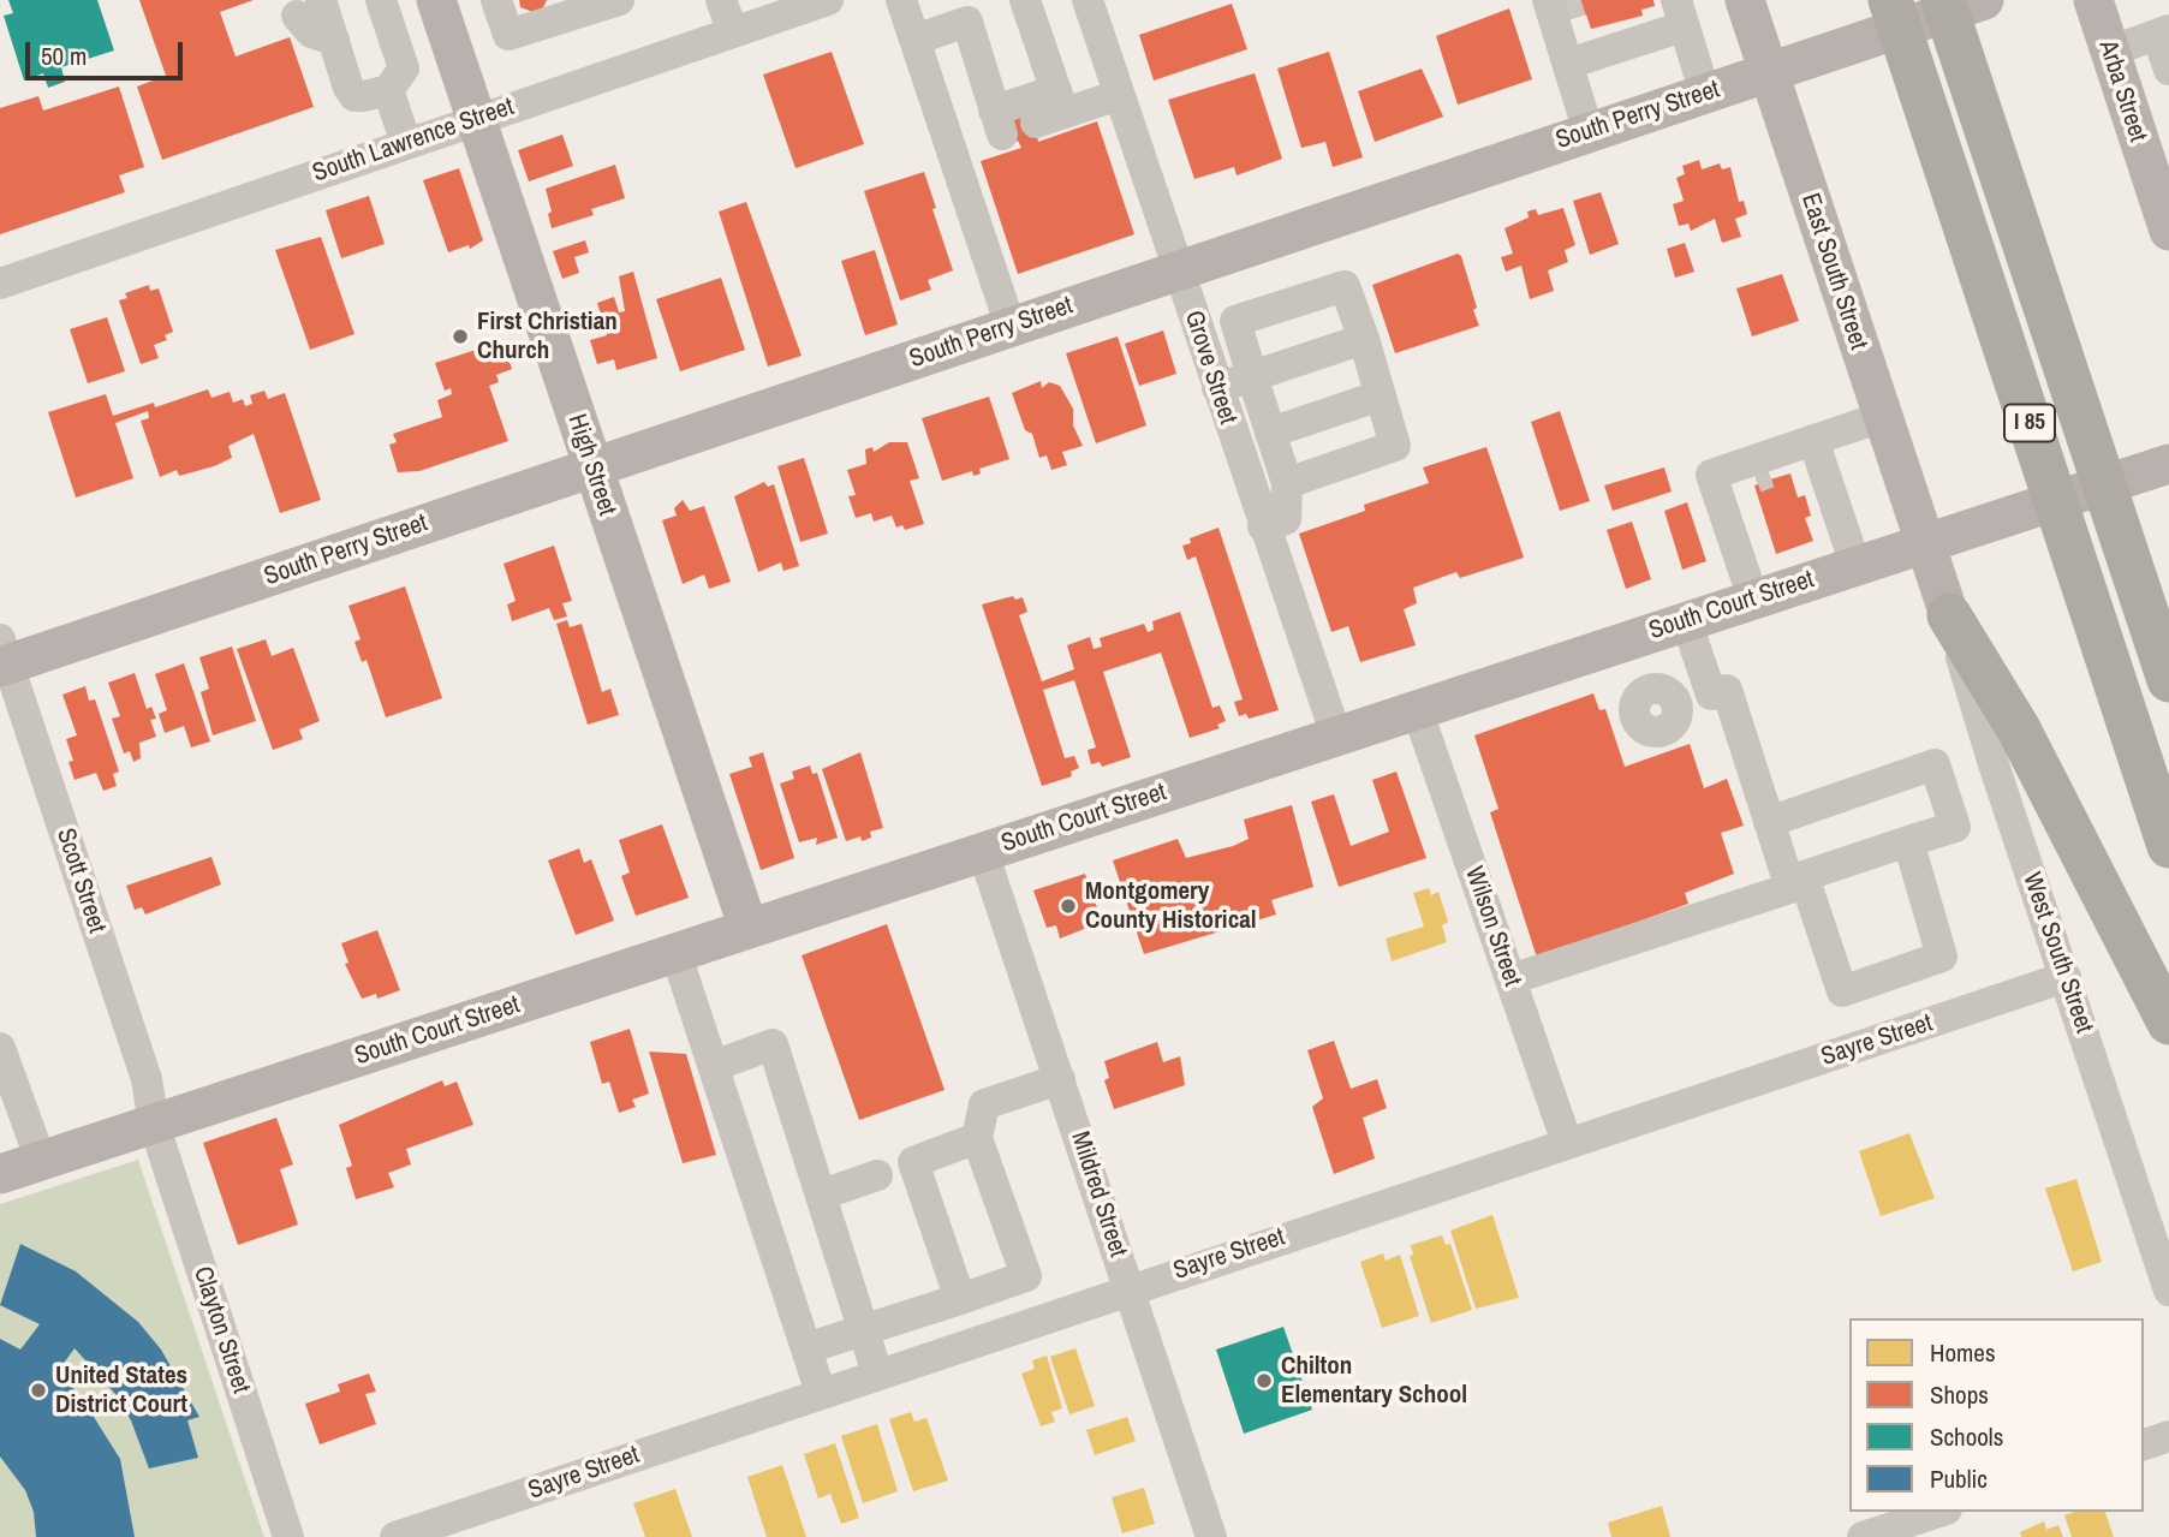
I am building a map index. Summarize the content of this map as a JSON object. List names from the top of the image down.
{
  "streets": {
    "highway": ["I 85"],
    "main road": [
      "Arba Street",
      "South Perry Street",
      "East South Street",
      "High Street",
      "South Court Street"
    ],
    "street": [
      "South Lawrence Street",
      "Grove Street",
      "Scott Street",
      "Wilson Street",
      "West South Street",
      "Sayre Street",
      "Mildred Street",
      "Clayton Street"
    ]
  },
  "crossings": [
    ["South Perry Street", "East South Street"],
    ["South Perry Street", "Grove Street"],
    ["South Perry Street", "High Street"],
    ["South Perry Street", "Scott Street"],
    ["South Lawrence Street", "High Street"],
    ["East South Street", "South Court Street"],
    ["East South Street", "West South Street"],
    ["Grove Street", "South Court Street"],
    ["High Street", "South Court Street"],
    ["South Court Street", "Scott Street"],
    ["South Court Street", "Wilson Street"],
    ["South Court Street", "Mildred Street"],
    ["South Court Street", "Clayton Street"],
    ["Scott Street", "Clayton Street"],
    ["Wilson Street", "Sayre Street"],
    ["West South Street", "Sayre Street"],
    ["Sayre Street", "Mildred Street"]
  ],
  "places": [
    "First Christian Church",
    "Montgomery County Historical",
    "Chilton Elementary School",
    "United States District Court"
  ],
  "legend": [
    "Homes",
    "Shops",
    "Schools",
    "Public"
  ],
  "scale_bar": "50 m"
}
